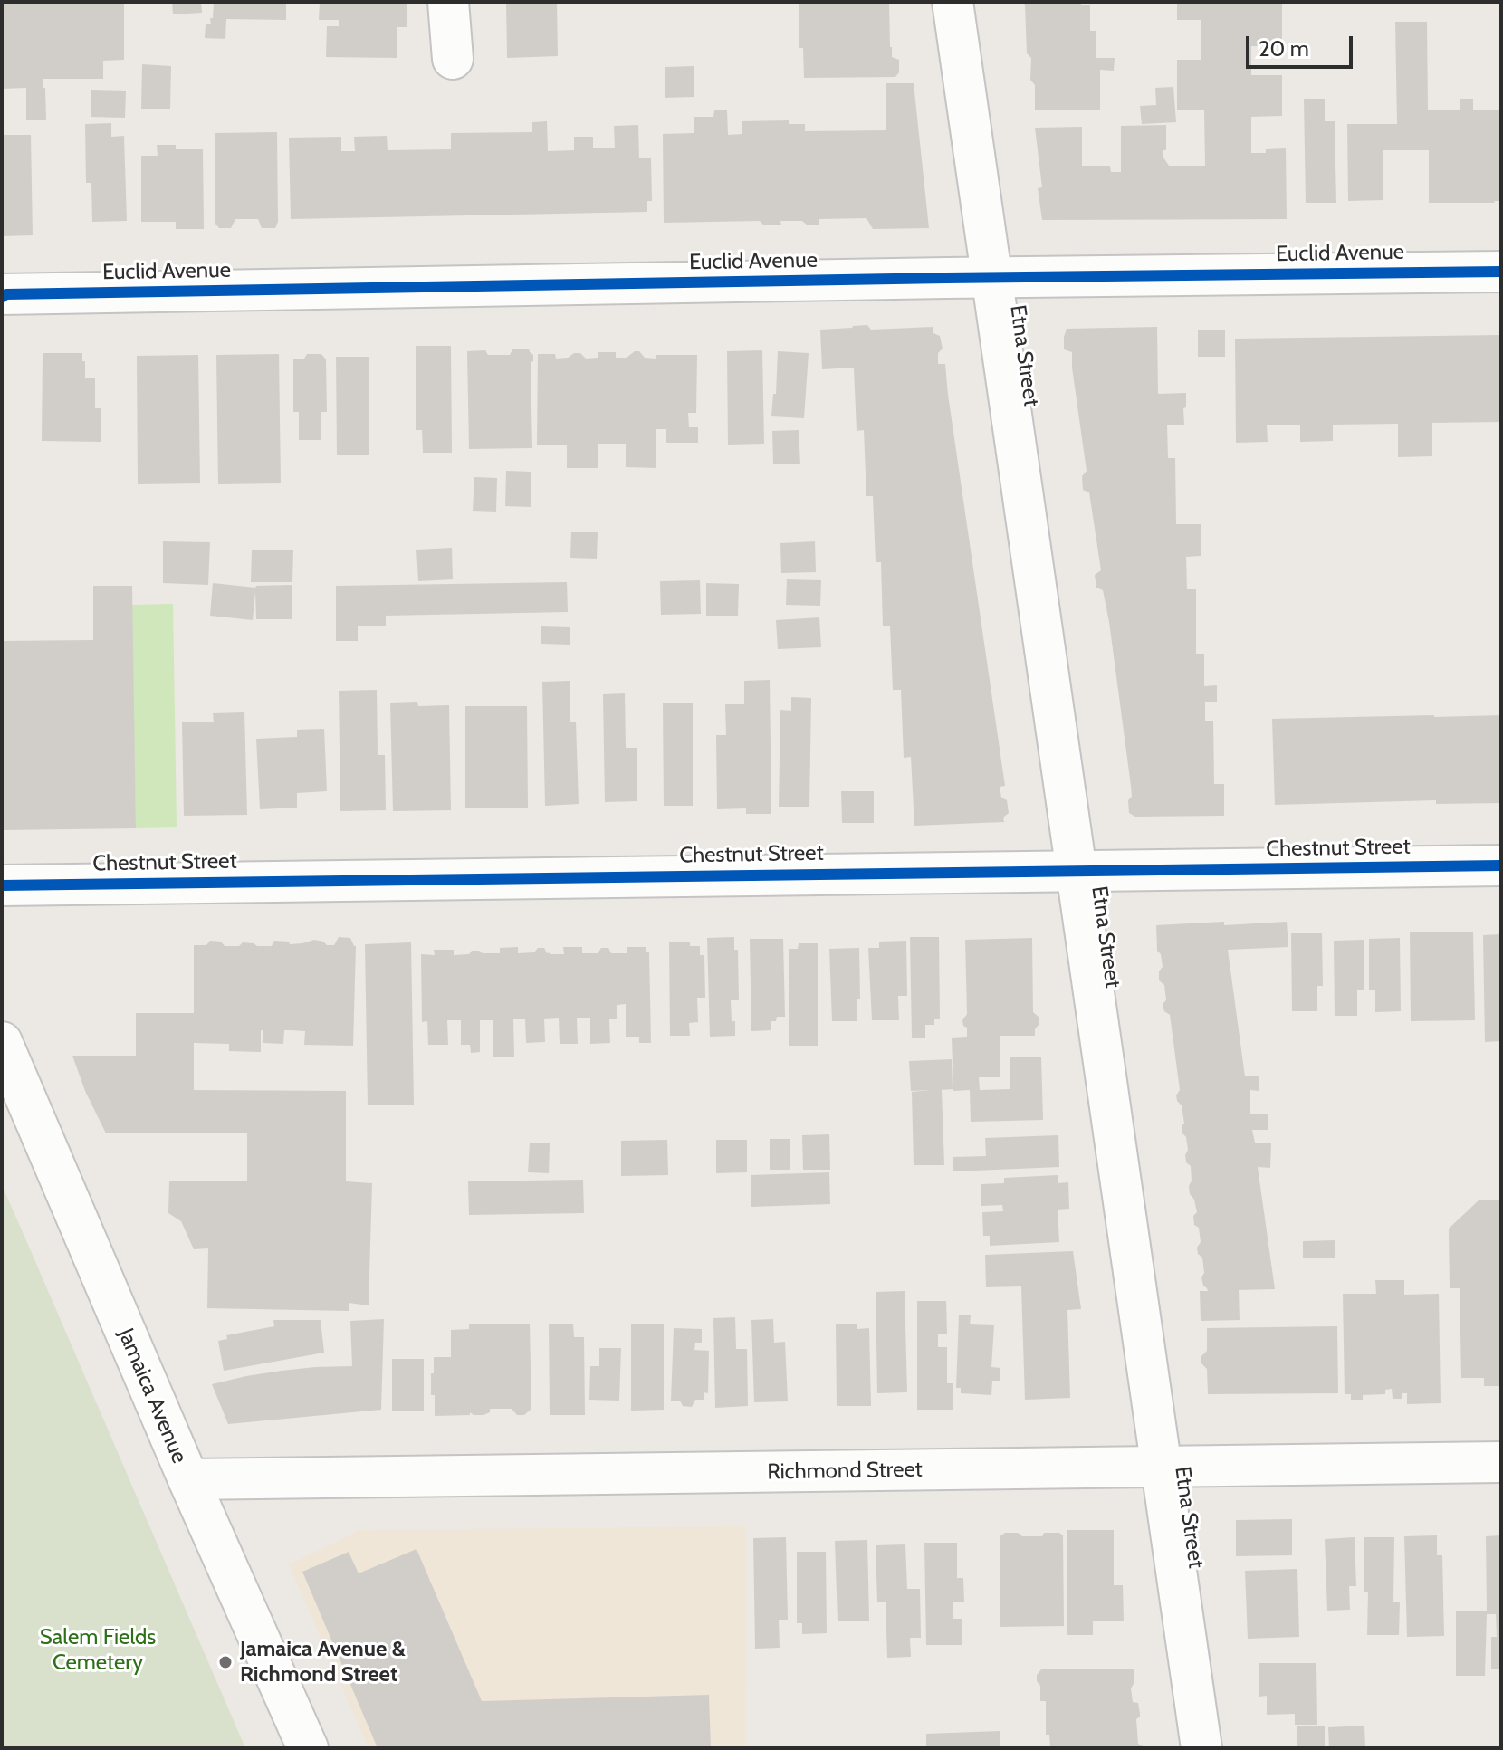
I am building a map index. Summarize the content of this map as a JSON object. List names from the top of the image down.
{
  "streets": {
    "street": [
      "Euclid Avenue",
      "Etna Street",
      "Chestnut Street",
      "Jamaica Avenue",
      "Richmond Street"
    ]
  },
  "crossings": [
    ["Euclid Avenue", "Etna Street"],
    ["Etna Street", "Chestnut Street"],
    ["Etna Street", "Richmond Street"],
    ["Jamaica Avenue", "Richmond Street"]
  ],
  "parks": ["Salem Fields Cemetery"],
  "places": ["Jamaica Avenue & Richmond Street"],
  "scale_bar": "20 m"
}
